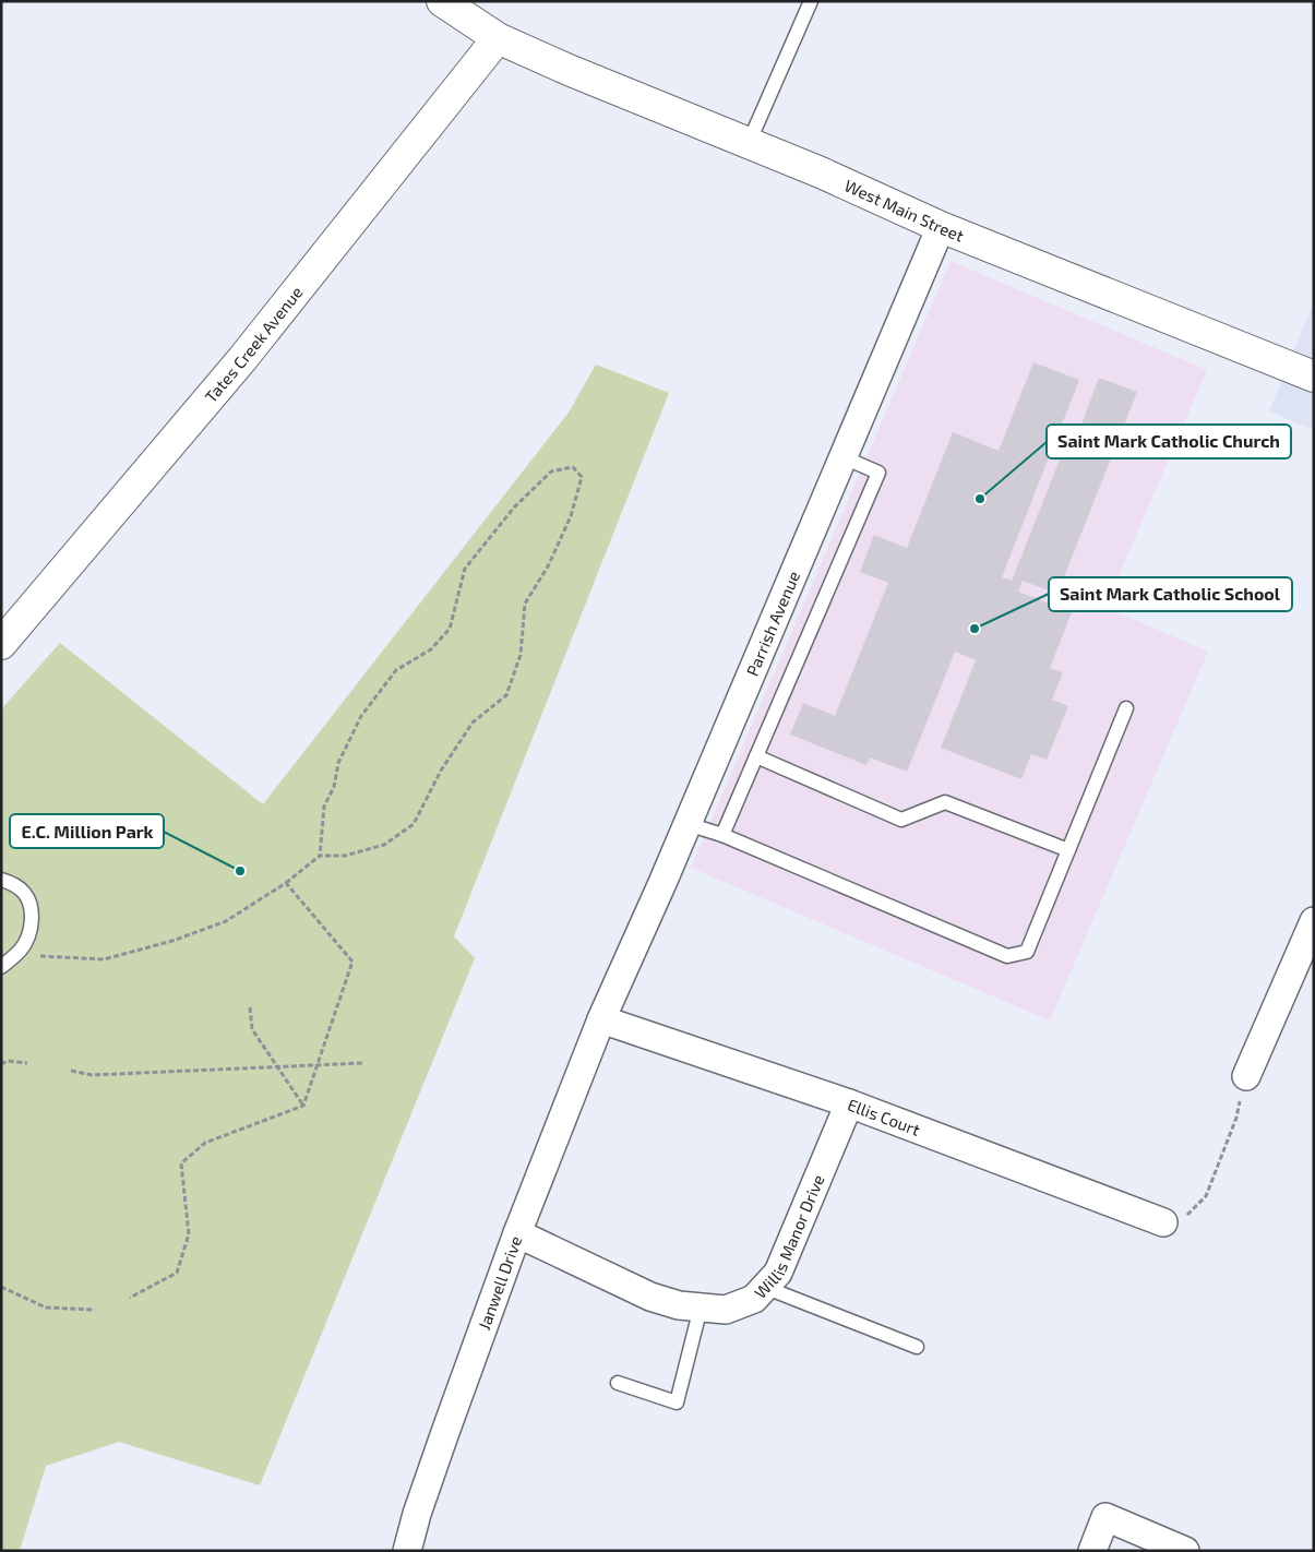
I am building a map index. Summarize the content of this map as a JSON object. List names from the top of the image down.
{
  "streets": {
    "main road": ["West Main Street", "Tates Creek Avenue"],
    "street": [
      "Parrish Avenue",
      "Ellis Court",
      "Willis Manor Drive",
      "Janwell Drive"
    ]
  },
  "crossings": [
    ["West Main Street", "Tates Creek Avenue"],
    ["West Main Street", "Parrish Avenue"],
    ["Parrish Avenue", "Ellis Court"],
    ["Parrish Avenue", "Janwell Drive"],
    ["Ellis Court", "Willis Manor Drive"],
    ["Ellis Court", "Janwell Drive"],
    ["Willis Manor Drive", "Janwell Drive"]
  ],
  "places": ["Saint Mark Catholic Church", "Saint Mark Catholic School", "E.C. Million Park"]
}
